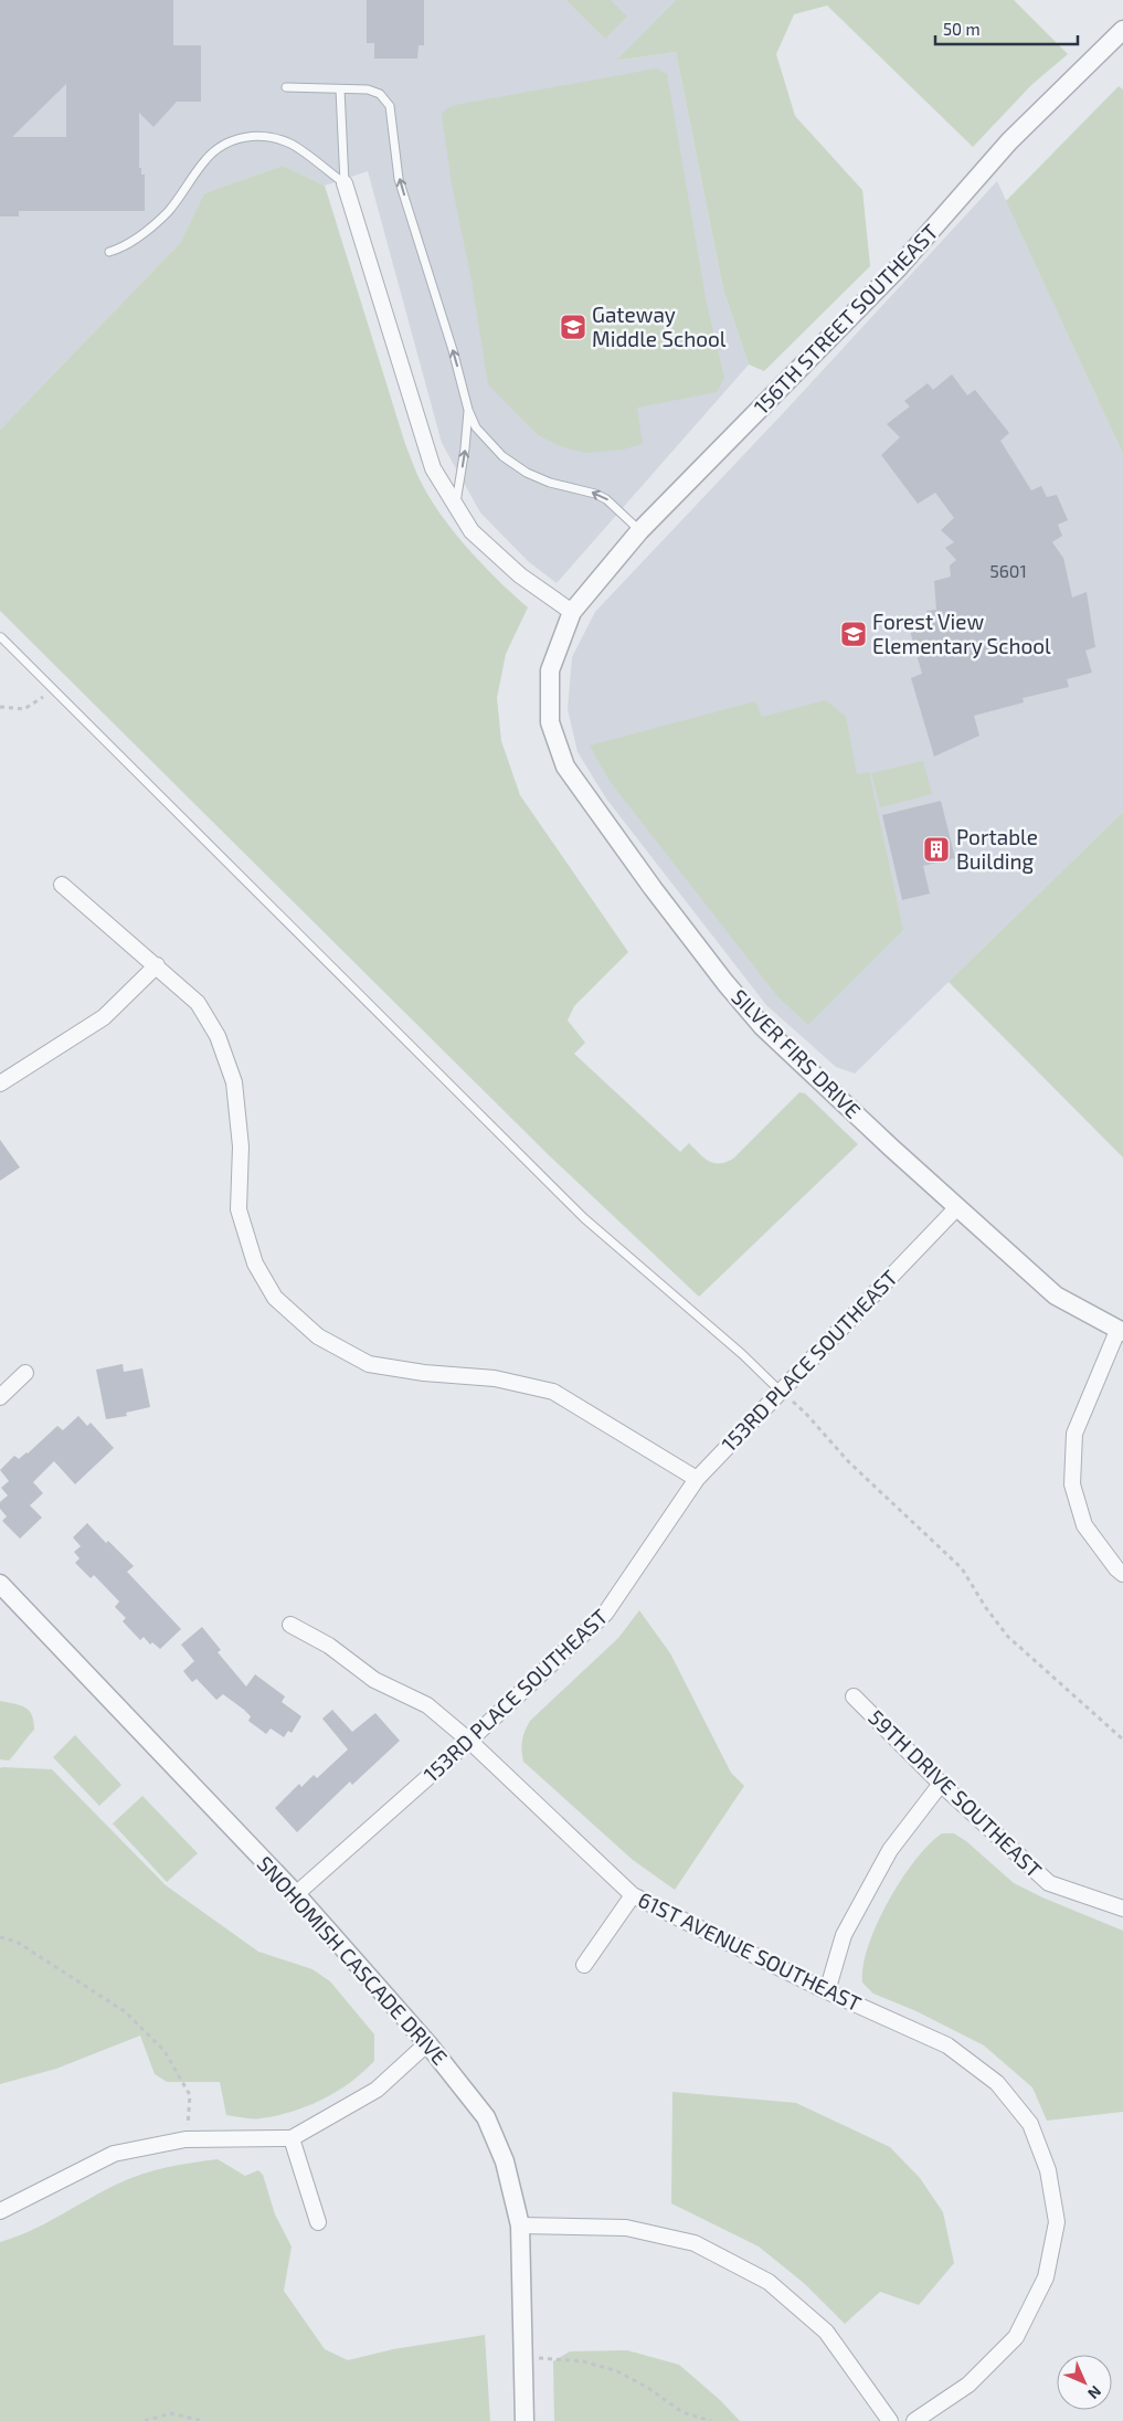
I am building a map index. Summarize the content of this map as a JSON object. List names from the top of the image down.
{
  "streets": {
    "street": [
      "156TH STREET SOUTHEAST",
      "SILVER FIRS DRIVE",
      "153RD PLACE SOUTHEAST",
      "59TH DRIVE SOUTHEAST",
      "61ST AVENUE SOUTHEAST",
      "SNOHOMISH CASCADE DRIVE"
    ]
  },
  "crossings": [
    ["156TH STREET SOUTHEAST", "SILVER FIRS DRIVE"],
    ["SILVER FIRS DRIVE", "153RD PLACE SOUTHEAST"],
    ["153RD PLACE SOUTHEAST", "61ST AVENUE SOUTHEAST"],
    ["153RD PLACE SOUTHEAST", "SNOHOMISH CASCADE DRIVE"]
  ],
  "places": {
    "school or university": ["Gateway Middle School", "Forest View Elementary School"],
    "building": ["Portable Building"]
  },
  "house_numbers": ["5601"],
  "scale_bar": "50 m",
  "north": "bottom right"
}
